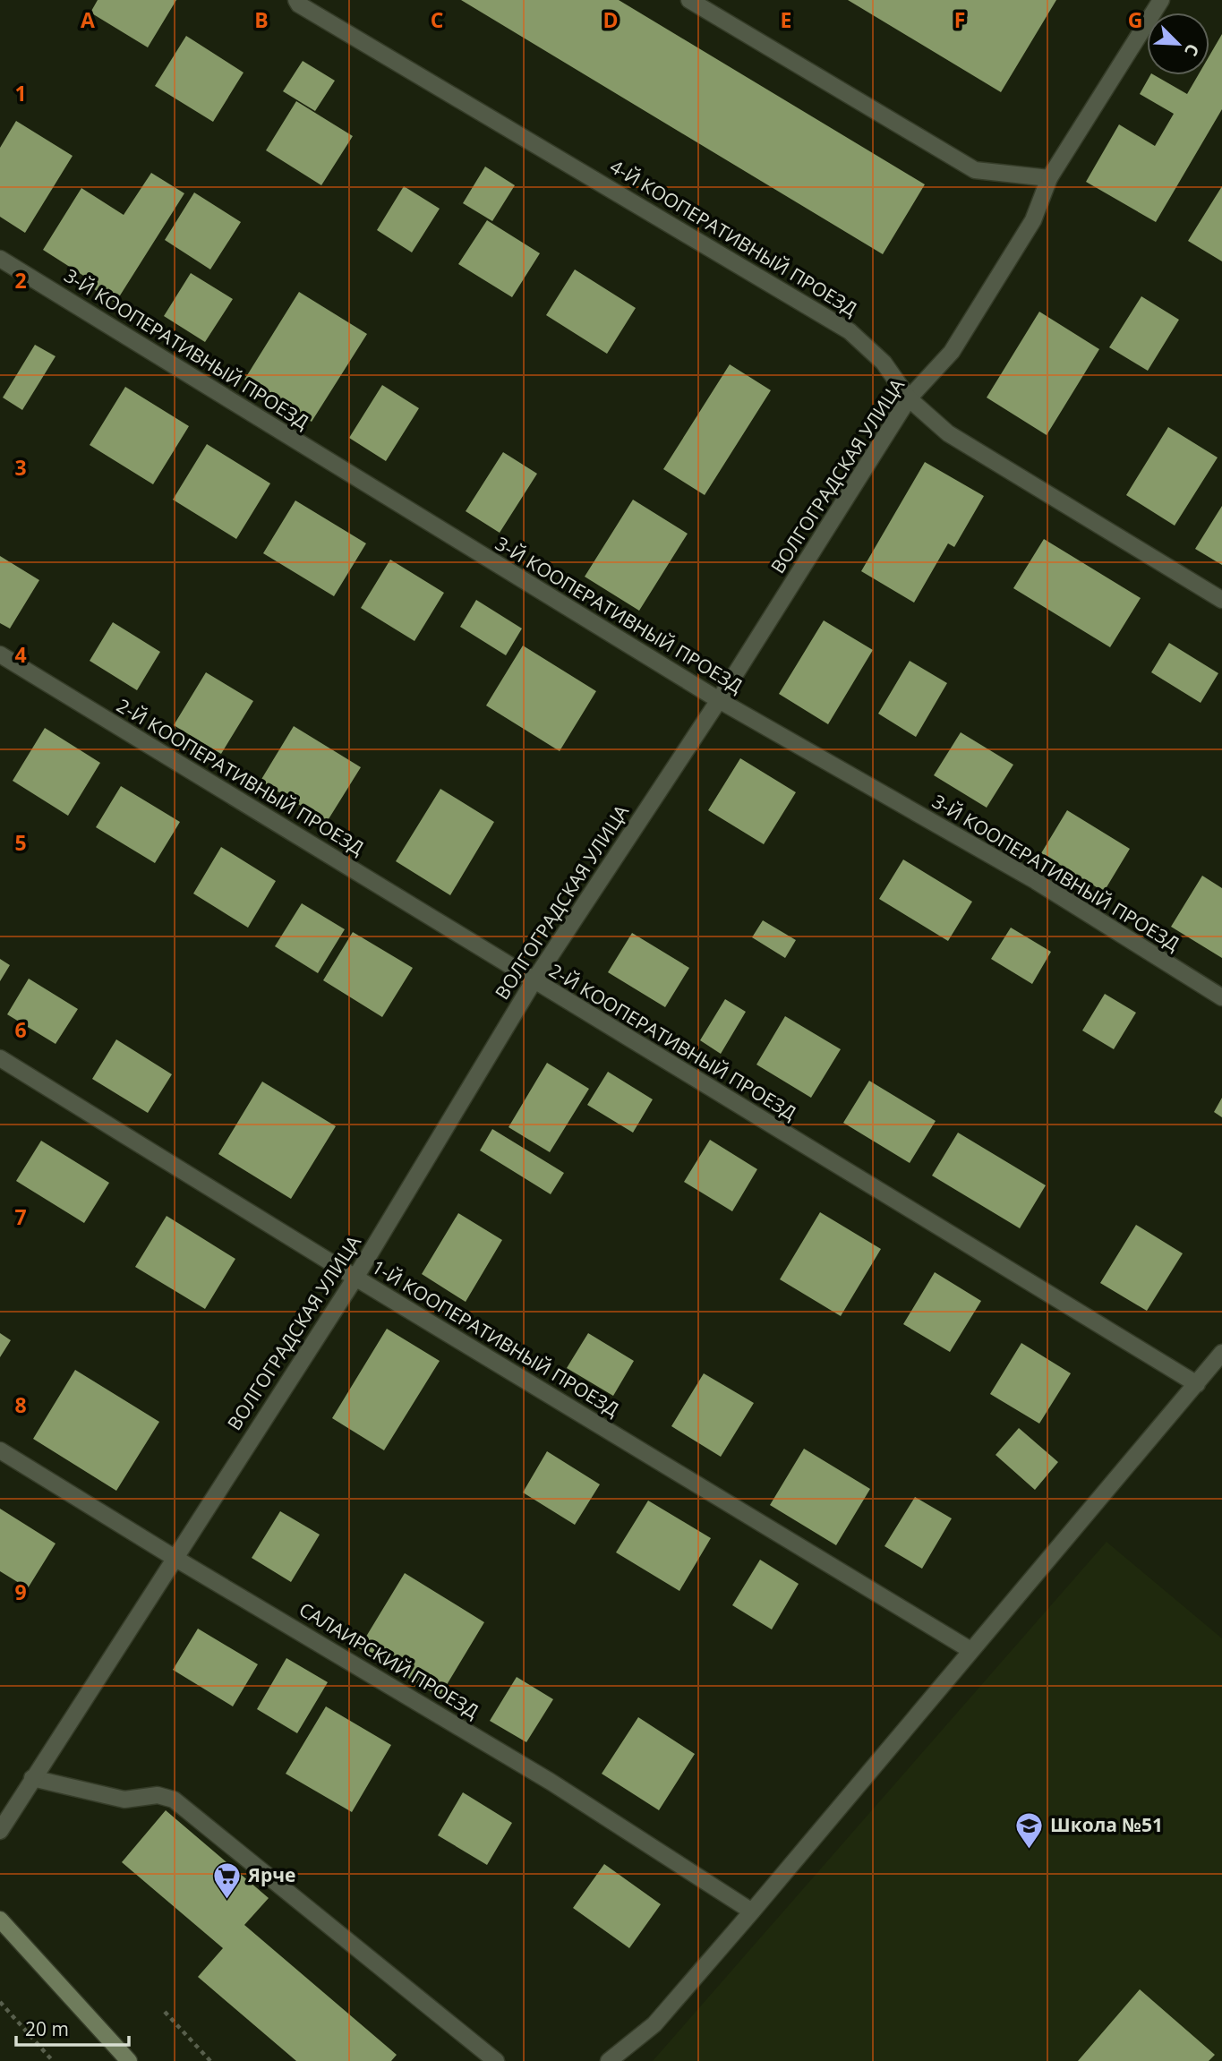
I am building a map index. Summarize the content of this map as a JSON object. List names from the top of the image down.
{
  "streets": {
    "street": [
      "4-Й КООПЕРАТИВНЫЙ ПРОЕЗД",
      "3-Й КООПЕРАТИВНЫЙ ПРОЕЗД",
      "ВОЛГОГРАДСКАЯ УЛИЦА",
      "2-Й КООПЕРАТИВНЫЙ ПРОЕЗД",
      "1-Й КООПЕРАТИВНЫЙ ПРОЕЗД",
      "САЛАИРСКИЙ ПРОЕЗД"
    ]
  },
  "crossings": [
    ["4-Й КООПЕРАТИВНЫЙ ПРОЕЗД", "ВОЛГОГРАДСКАЯ УЛИЦА"],
    ["3-Й КООПЕРАТИВНЫЙ ПРОЕЗД", "ВОЛГОГРАДСКАЯ УЛИЦА"],
    ["ВОЛГОГРАДСКАЯ УЛИЦА", "2-Й КООПЕРАТИВНЫЙ ПРОЕЗД"],
    ["ВОЛГОГРАДСКАЯ УЛИЦА", "1-Й КООПЕРАТИВНЫЙ ПРОЕЗД"],
    ["ВОЛГОГРАДСКАЯ УЛИЦА", "САЛАИРСКИЙ ПРОЕЗД"]
  ],
  "places": {
    "school or university": ["Школа №51"],
    "supermarket": ["Ярче"]
  },
  "scale_bar": "20 m",
  "north": "bottom right",
  "grid": {
    "columns": [
      "A",
      "B",
      "C",
      "D",
      "E",
      "F",
      "G"
    ],
    "rows": [
      "1",
      "2",
      "3",
      "4",
      "5",
      "6",
      "7",
      "8",
      "9"
    ]
  }
}
